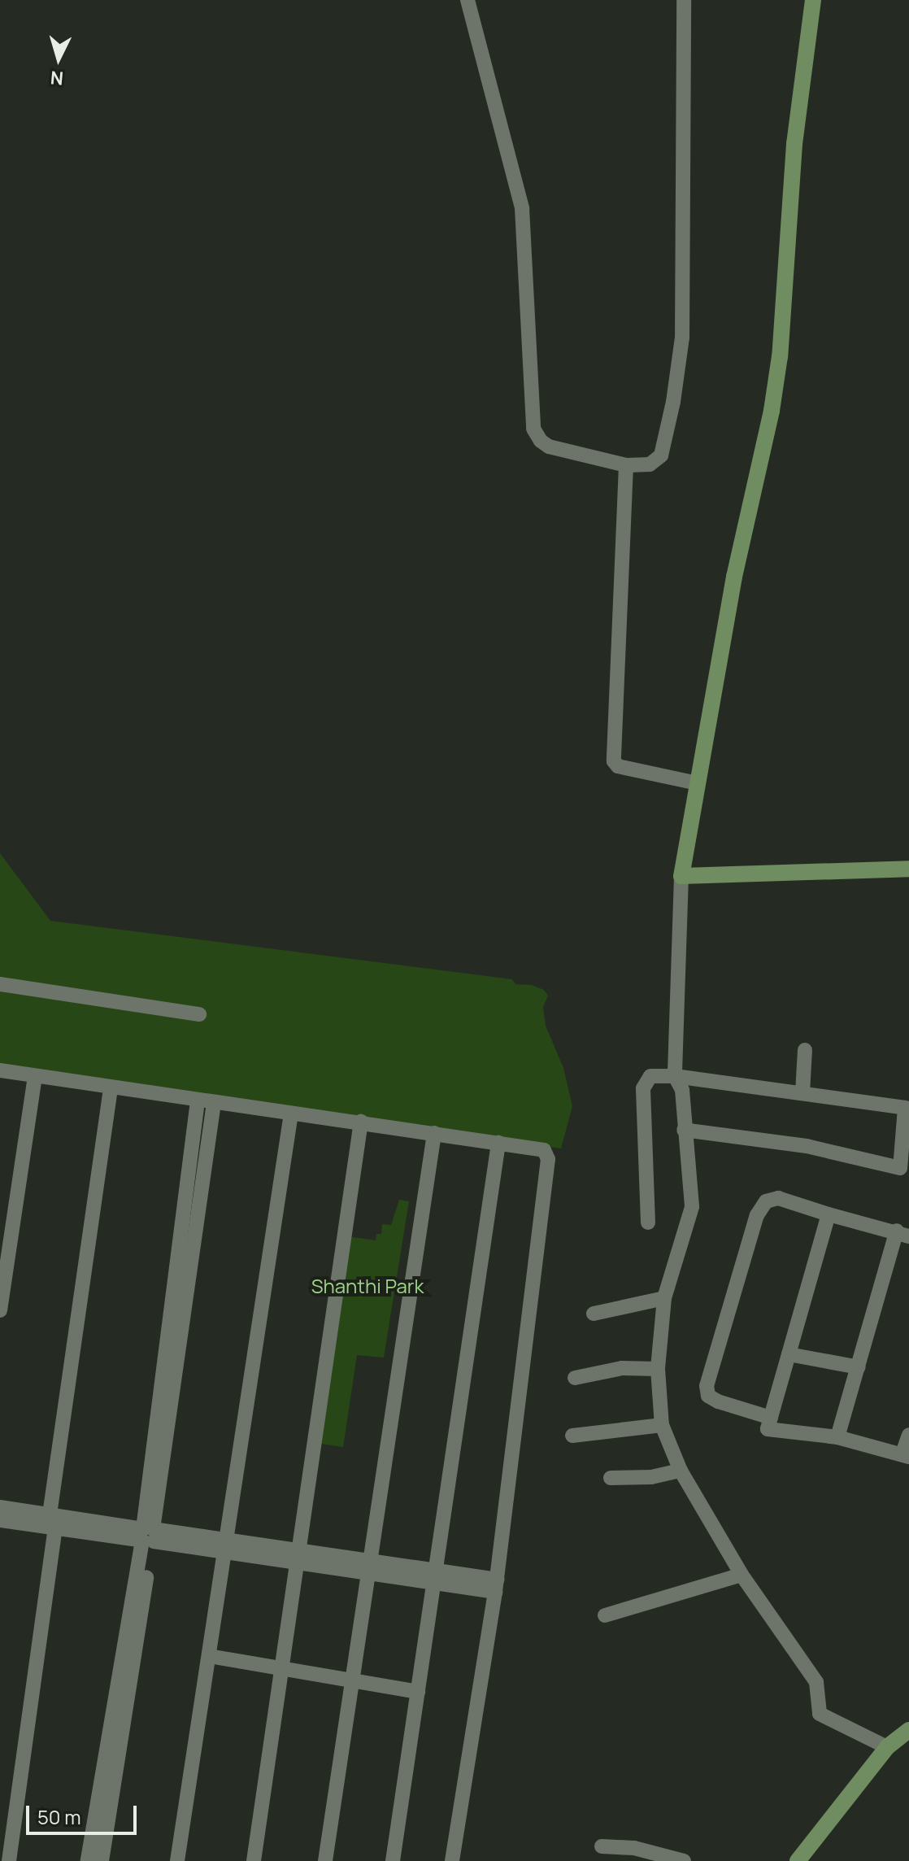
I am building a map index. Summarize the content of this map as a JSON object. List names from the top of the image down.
{
  "parks": ["Shanthi Park"],
  "scale_bar": "50 m",
  "north": "bottom"
}
